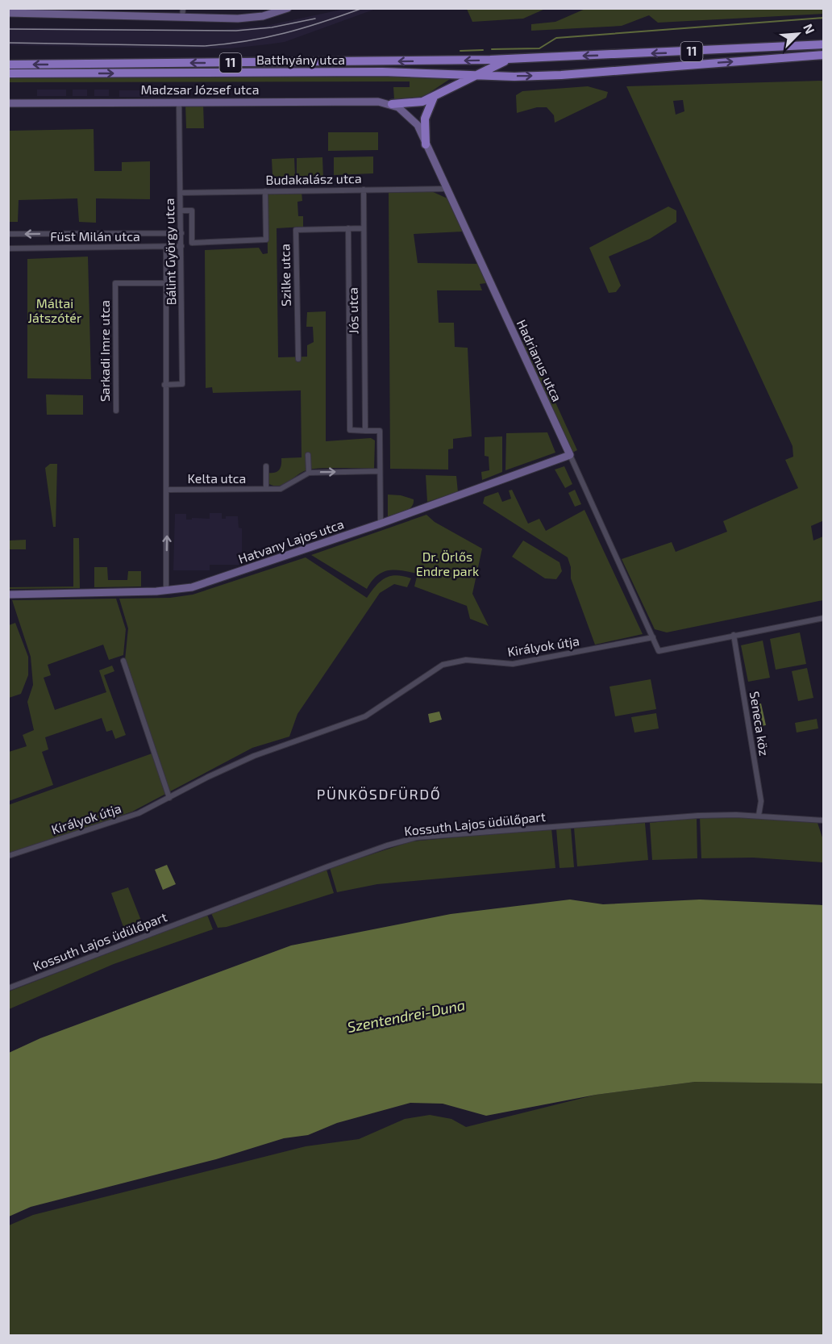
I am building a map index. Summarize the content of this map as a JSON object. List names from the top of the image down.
{
  "streets": {
    "main road": ["11", "Batthyány utca"],
    "street": [
      "Madzsar József utca",
      "Budakalász utca",
      "Füst Milán utca",
      "Bálint György utca",
      "Szilke utca",
      "Jós utca",
      "Sarkadi Imre utca",
      "Hadrianus utca",
      "Kelta utca",
      "Hatvany Lajos utca",
      "Királyok útja",
      "Seneca köz",
      "Kossuth Lajos üdülőpart"
    ]
  },
  "crossings": [
    ["11", "Batthyány utca"],
    ["Madzsar József utca", "Bálint György utca"],
    ["Madzsar József utca", "Hadrianus utca"],
    ["Budakalász utca", "Bálint György utca"],
    ["Budakalász utca", "Jós utca"],
    ["Budakalász utca", "Hadrianus utca"],
    ["Füst Milán utca", "Bálint György utca"],
    ["Bálint György utca", "Sarkadi Imre utca"],
    ["Bálint György utca", "Kelta utca"],
    ["Bálint György utca", "Hatvany Lajos utca"],
    ["Szilke utca", "Jós utca"],
    ["Jós utca", "Kelta utca"],
    ["Jós utca", "Hatvany Lajos utca"],
    ["Hadrianus utca", "Hatvany Lajos utca"],
    ["Hadrianus utca", "Királyok útja"],
    ["Seneca köz", "Kossuth Lajos üdülőpart"]
  ],
  "districts": ["PÜNKÖSDFÜRDŐ"],
  "water": ["Szentendrei-Duna"],
  "parks": ["Máltai Játszótér", "Dr. Örlős Endre park"],
  "north": "top right"
}
